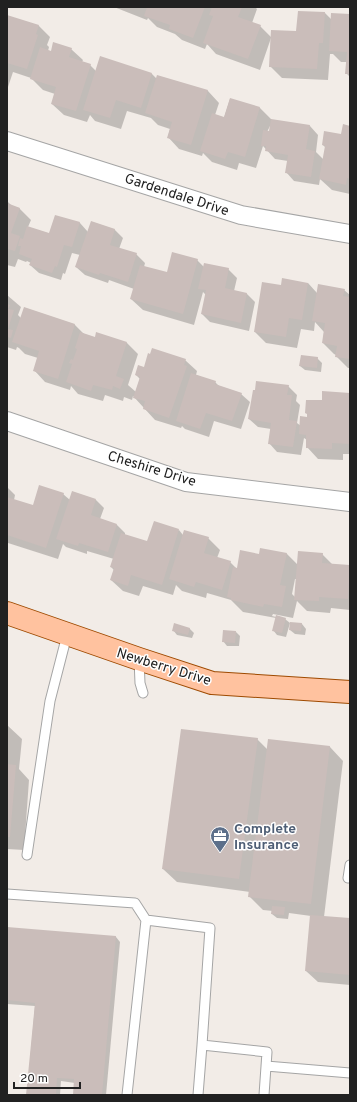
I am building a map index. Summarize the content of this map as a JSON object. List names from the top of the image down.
{
  "streets": {
    "main road": ["Newberry Drive"],
    "street": ["Gardendale Drive", "Cheshire Drive"]
  },
  "places": {
    "office": ["Complete Insurance"]
  },
  "scale_bar": "20 m"
}
